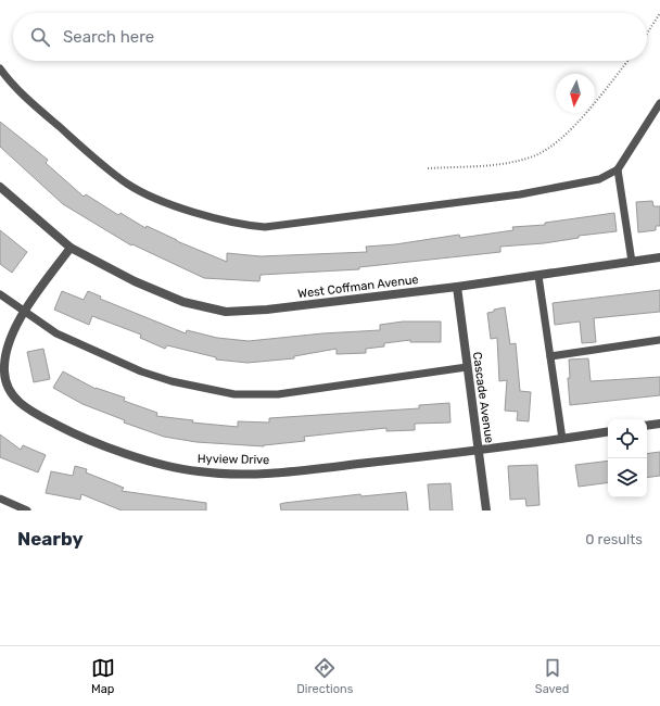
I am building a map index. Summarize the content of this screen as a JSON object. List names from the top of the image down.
{
  "streets": {
    "street": ["West Coffman Avenue", "Cascade Avenue", "Hyview Drive"]
  },
  "crossings": [
    ["West Coffman Avenue", "Cascade Avenue"],
    ["West Coffman Avenue", "Hyview Drive"],
    ["Cascade Avenue", "Hyview Drive"]
  ],
  "north": "bottom",
  "page": {
    "search": "Search here",
    "heading": ["Nearby", "0 results"],
    "nav": ["Map", "Directions", "Saved"]
  }
}
